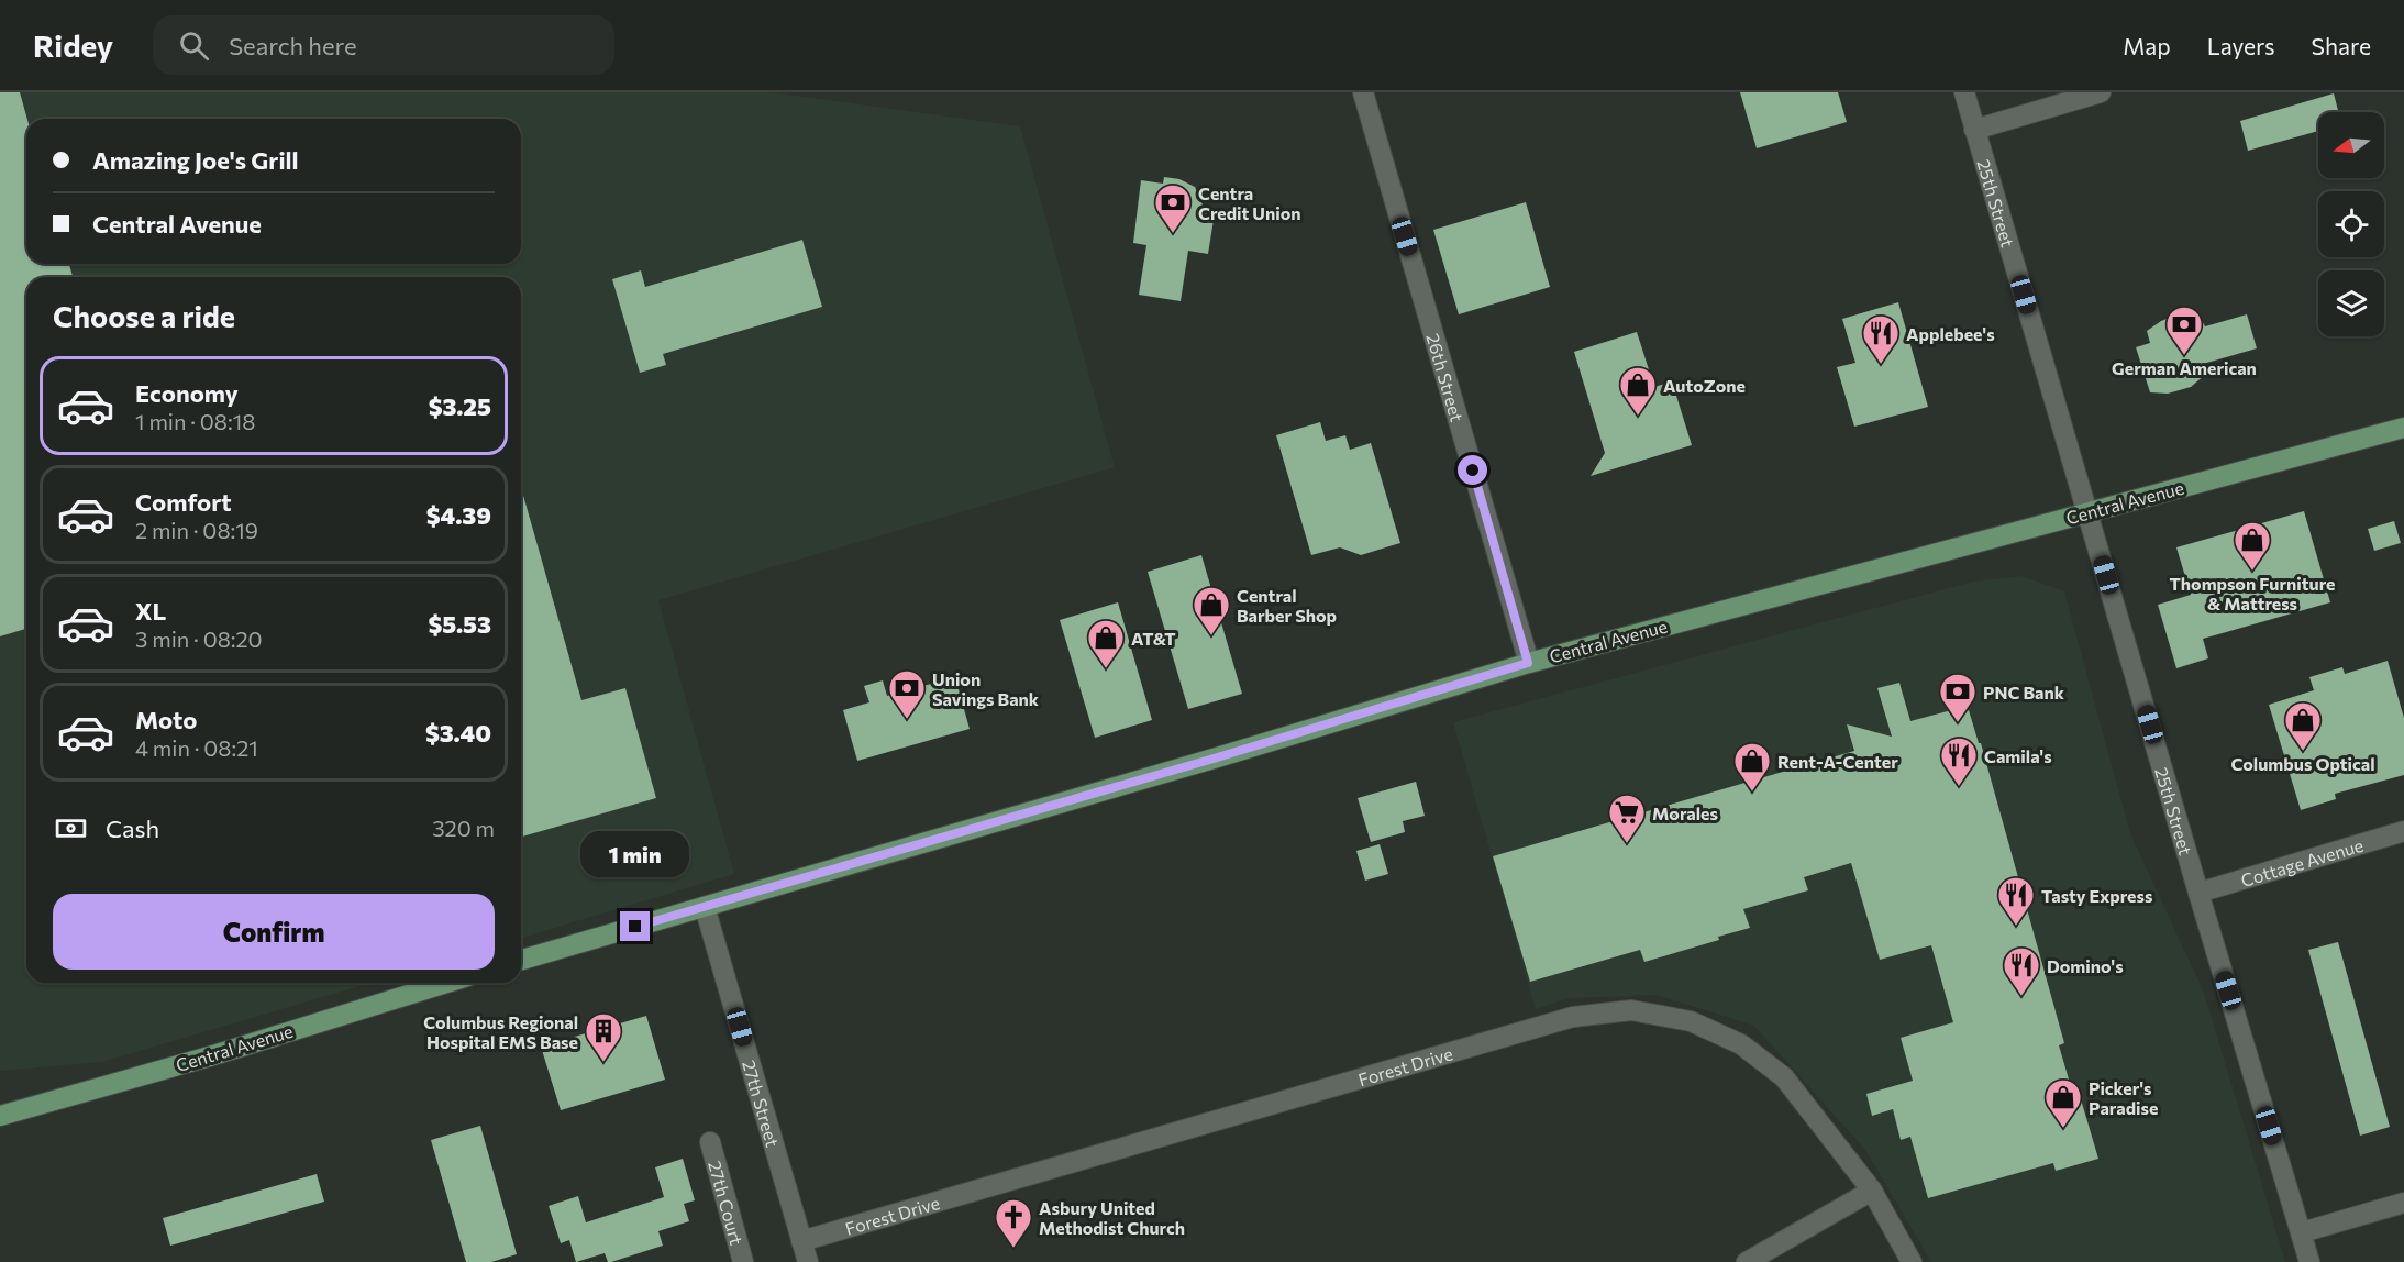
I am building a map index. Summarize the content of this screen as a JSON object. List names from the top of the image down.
{
  "streets": {
    "main road": ["Central Avenue"],
    "street": [
      "25th Street",
      "26th Street",
      "Cottage Avenue",
      "Forest Drive",
      "27th Street",
      "27th Court"
    ]
  },
  "crossings": [
    ["25th Street", "Central Avenue"],
    ["25th Street", "Cottage Avenue"],
    ["26th Street", "Central Avenue"],
    ["Central Avenue", "27th Street"],
    ["Forest Drive", "27th Street"]
  ],
  "places": {
    "bank": [
      "Centra Credit Union",
      "German American",
      "Union Savings Bank",
      "PNC Bank"
    ],
    "restaurant": [
      "Applebee's",
      "Camila's",
      "Tasty Express",
      "Domino's"
    ],
    "shop": [
      "AutoZone",
      "Thompson Furniture & Mattress",
      "Central Barber Shop",
      "AT&T",
      "Columbus Optical",
      "Rent-A-Center",
      "Picker's Paradise"
    ],
    "supermarket": ["Morales"],
    "building": ["Columbus Regional Hospital EMS Base"],
    "church": ["Asbury United Methodist Church"]
  },
  "north": "left",
  "page": {
    "header": "Ridey",
    "search": "Search here",
    "nav": ["Map", "Layers", "Share"],
    "banner": ["Amazing Joe's Grill", "Central Avenue"],
    "heading": "Choose a ride",
    "list": [
      {
        "name": "Economy",
        "note": "1 min · 08:18",
        "value": "$3.25"
      },
      {
        "name": "Comfort",
        "note": "2 min · 08:19",
        "value": "$4.39"
      },
      {
        "name": "XL",
        "note": "3 min · 08:20",
        "value": "$5.53"
      },
      {
        "name": "Moto",
        "note": "4 min · 08:21",
        "value": "$3.40"
      }
    ],
    "pay": ["Cash", "320 m"],
    "bubble": "1 min",
    "buttons": "Confirm"
  }
}
